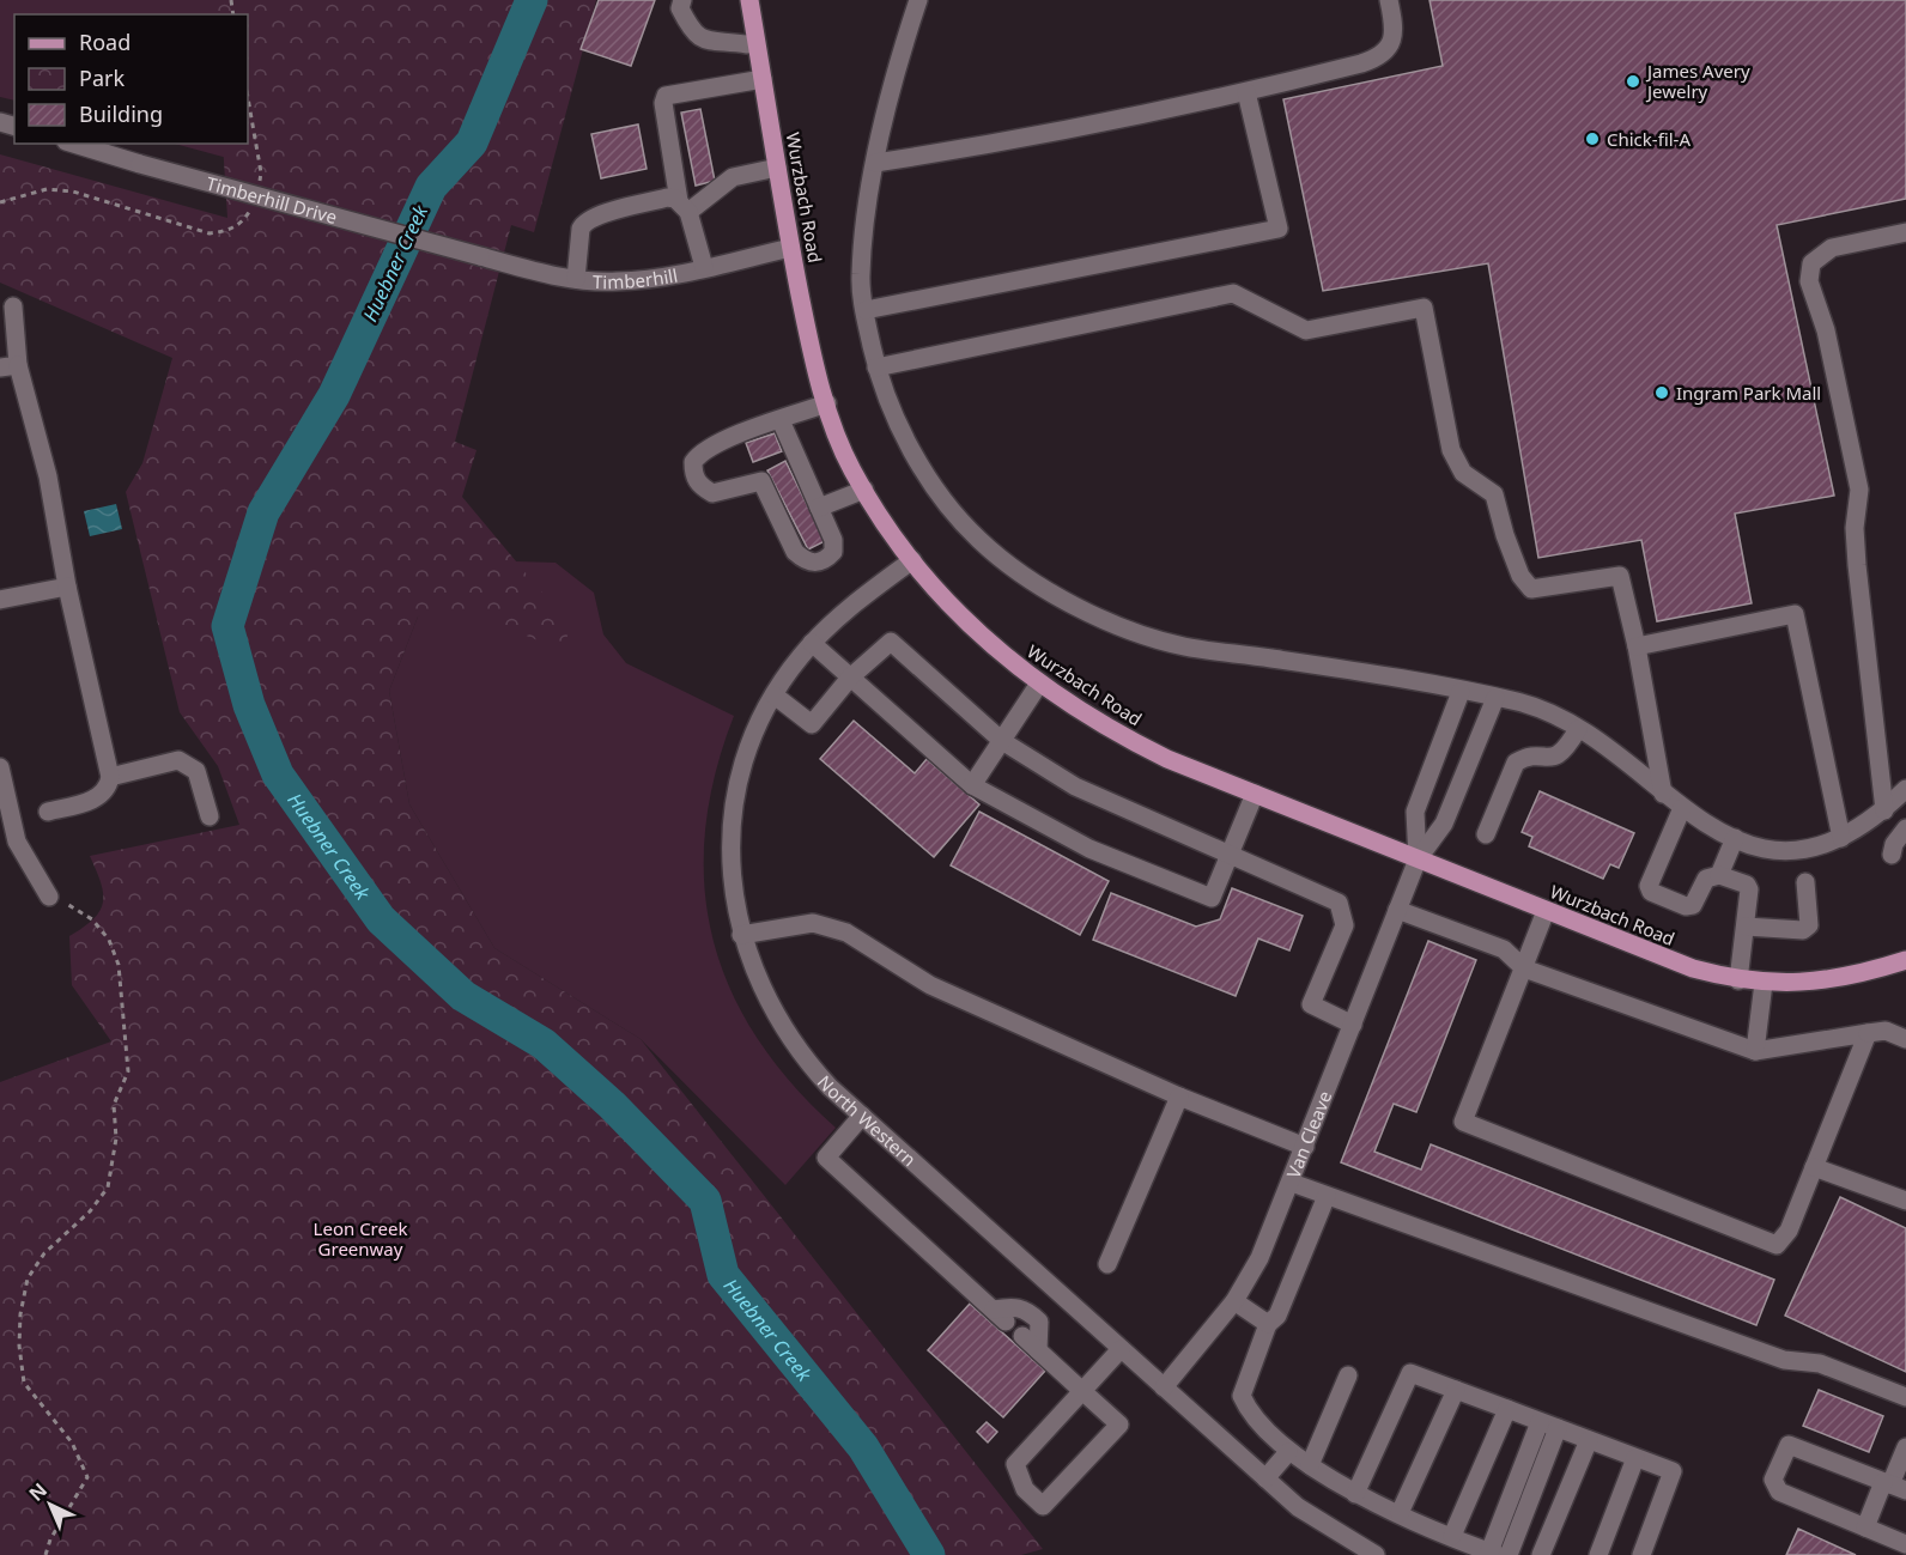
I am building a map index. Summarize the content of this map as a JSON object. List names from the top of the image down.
{
  "streets": {
    "main road": ["Wurzbach Road"],
    "street": [
      "Timberhill Drive",
      "Timberhill",
      "North Western",
      "Van Cleave"
    ]
  },
  "crossings": [
    ["Wurzbach Road", "Timberhill"],
    ["Wurzbach Road", "North Western"],
    ["Wurzbach Road", "Van Cleave"],
    ["Timberhill Drive", "Timberhill"],
    ["North Western", "Van Cleave"]
  ],
  "water": ["Huebner Creek"],
  "parks": ["Leon Creek Greenway"],
  "places": ["James Avery Jewelry", "Chick-fil-A", "Ingram Park Mall"],
  "legend": ["Road", "Park", "Building"],
  "north": "top left"
}
